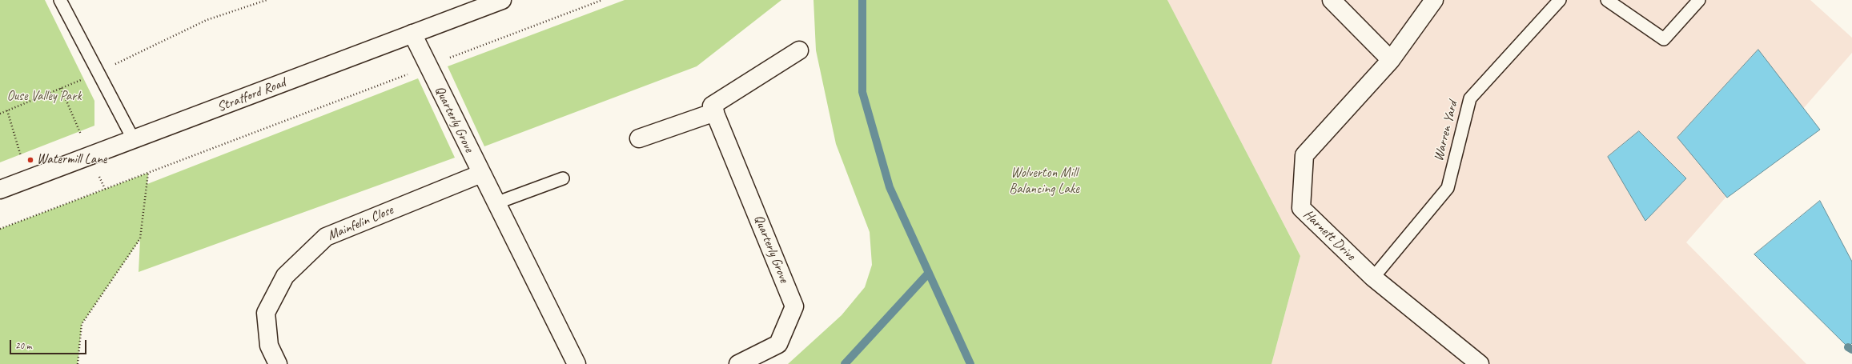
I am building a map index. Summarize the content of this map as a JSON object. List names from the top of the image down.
{
  "streets": {
    "street": [
      "Stratford Road",
      "Quarterly Grove",
      "Mainfelin Close",
      "Harnett Drive"
    ],
    "lane": ["Warren Yard"]
  },
  "crossings": [
    ["Stratford Road", "Quarterly Grove"],
    ["Quarterly Grove", "Mainfelin Close"],
    ["Warren Yard", "Harnett Drive"]
  ],
  "parks": ["Ouse Valley Park", "Wolverton Mill Balancing Lake"],
  "places": ["Watermill Lane"],
  "scale_bar": "20 m"
}
